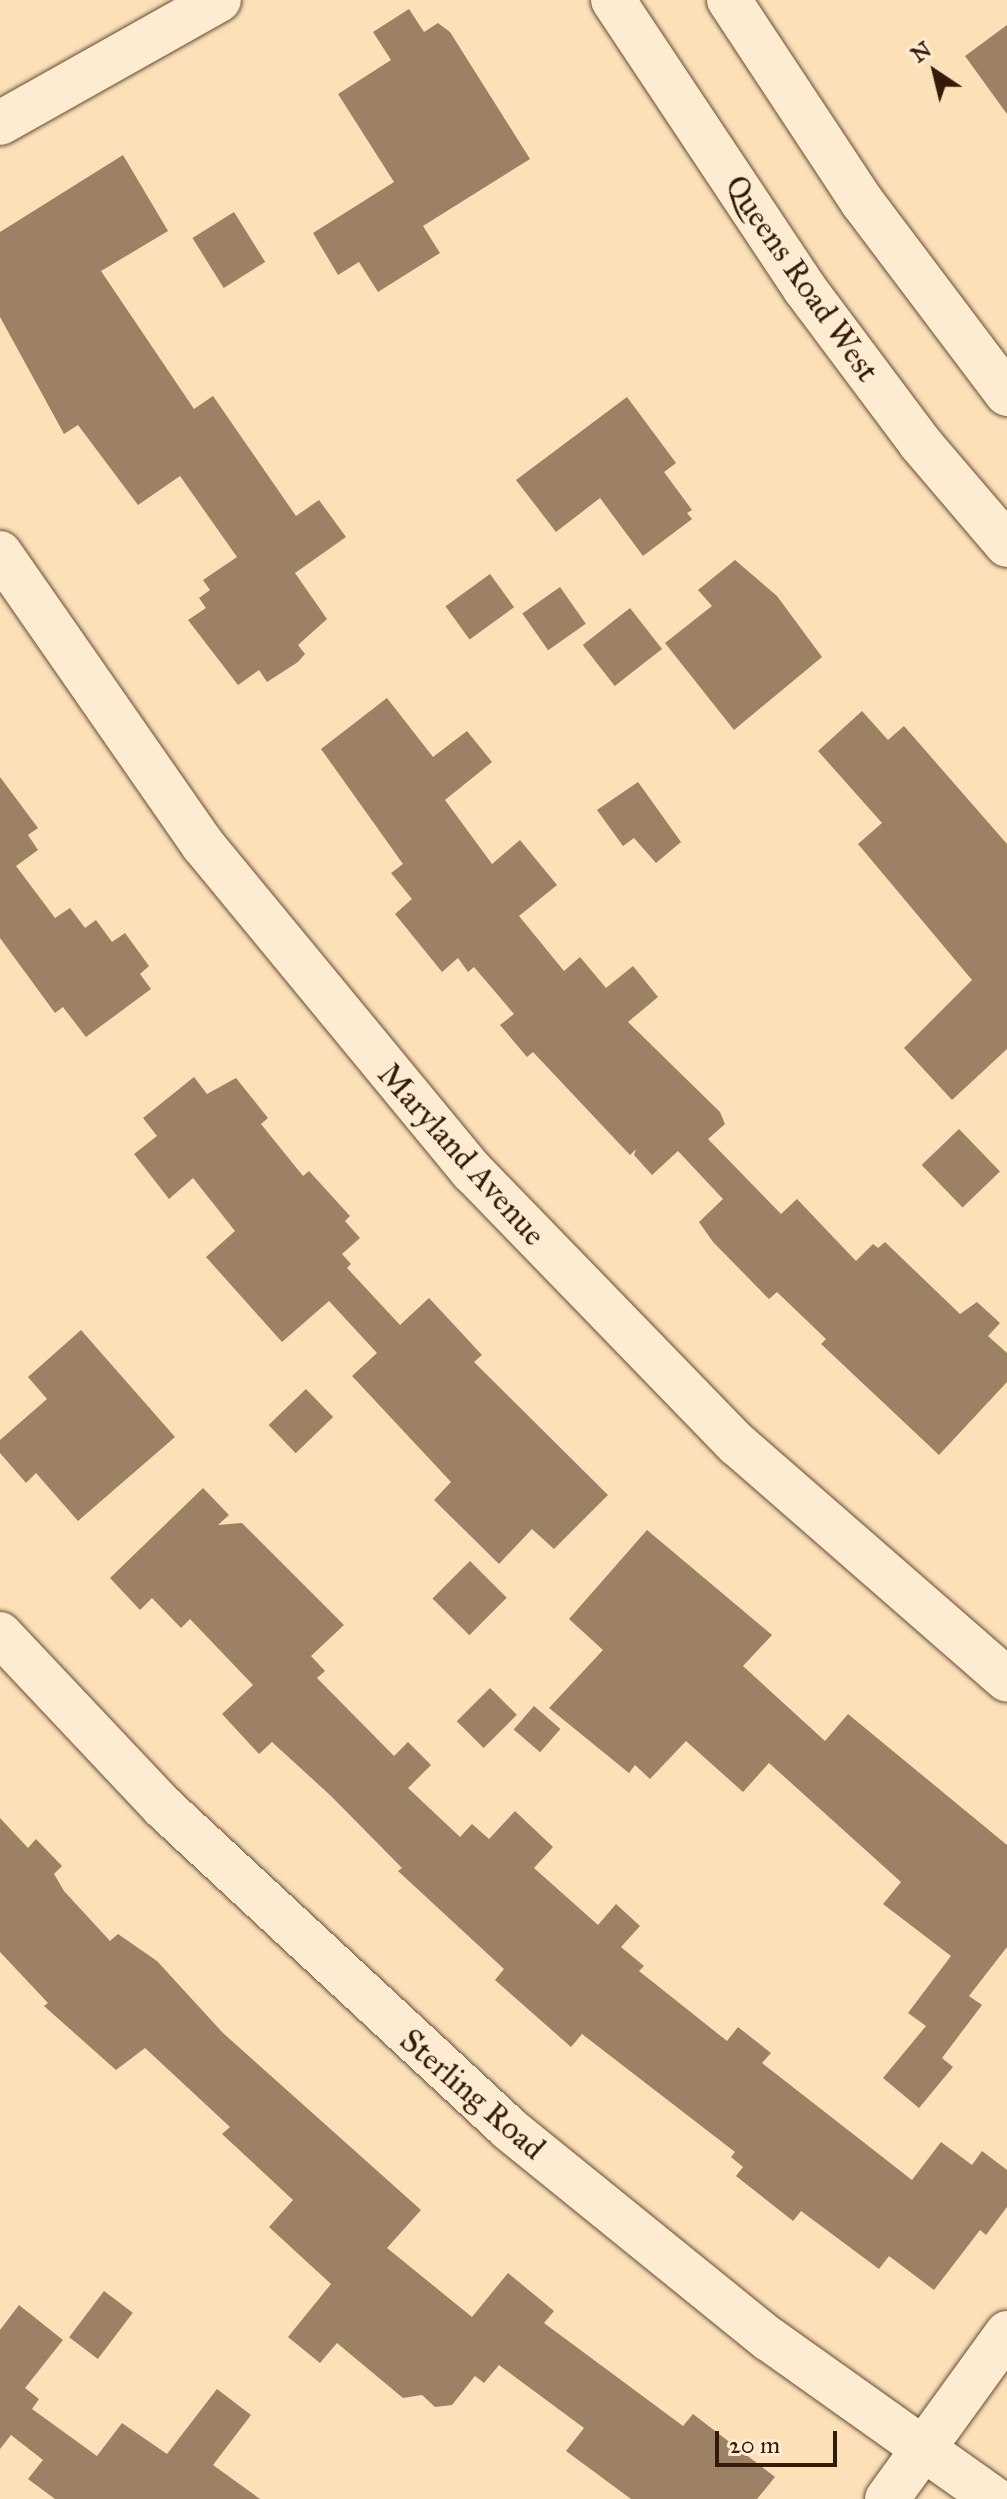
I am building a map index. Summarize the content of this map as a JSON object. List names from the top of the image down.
{
  "streets": {
    "street": ["Queens Road West", "Maryland Avenue", "Sterling Road"]
  },
  "scale_bar": "20 m",
  "north": "top left"
}
